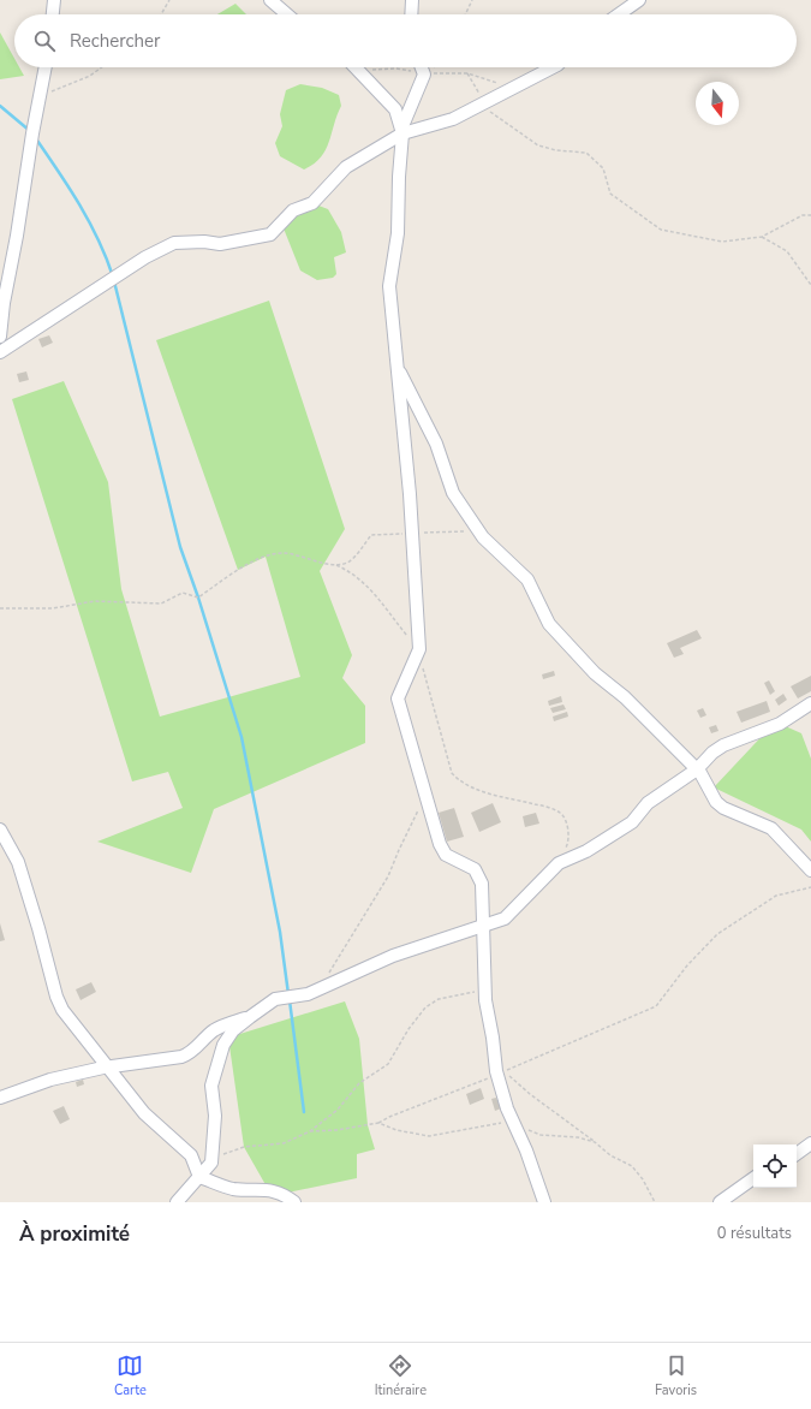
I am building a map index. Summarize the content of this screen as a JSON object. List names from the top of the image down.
{
  "north": "bottom",
  "page": {
    "search": "Rechercher",
    "heading": ["À proximité", "0 résultats"],
    "nav": ["Carte", "Itinéraire", "Favoris"]
  }
}
